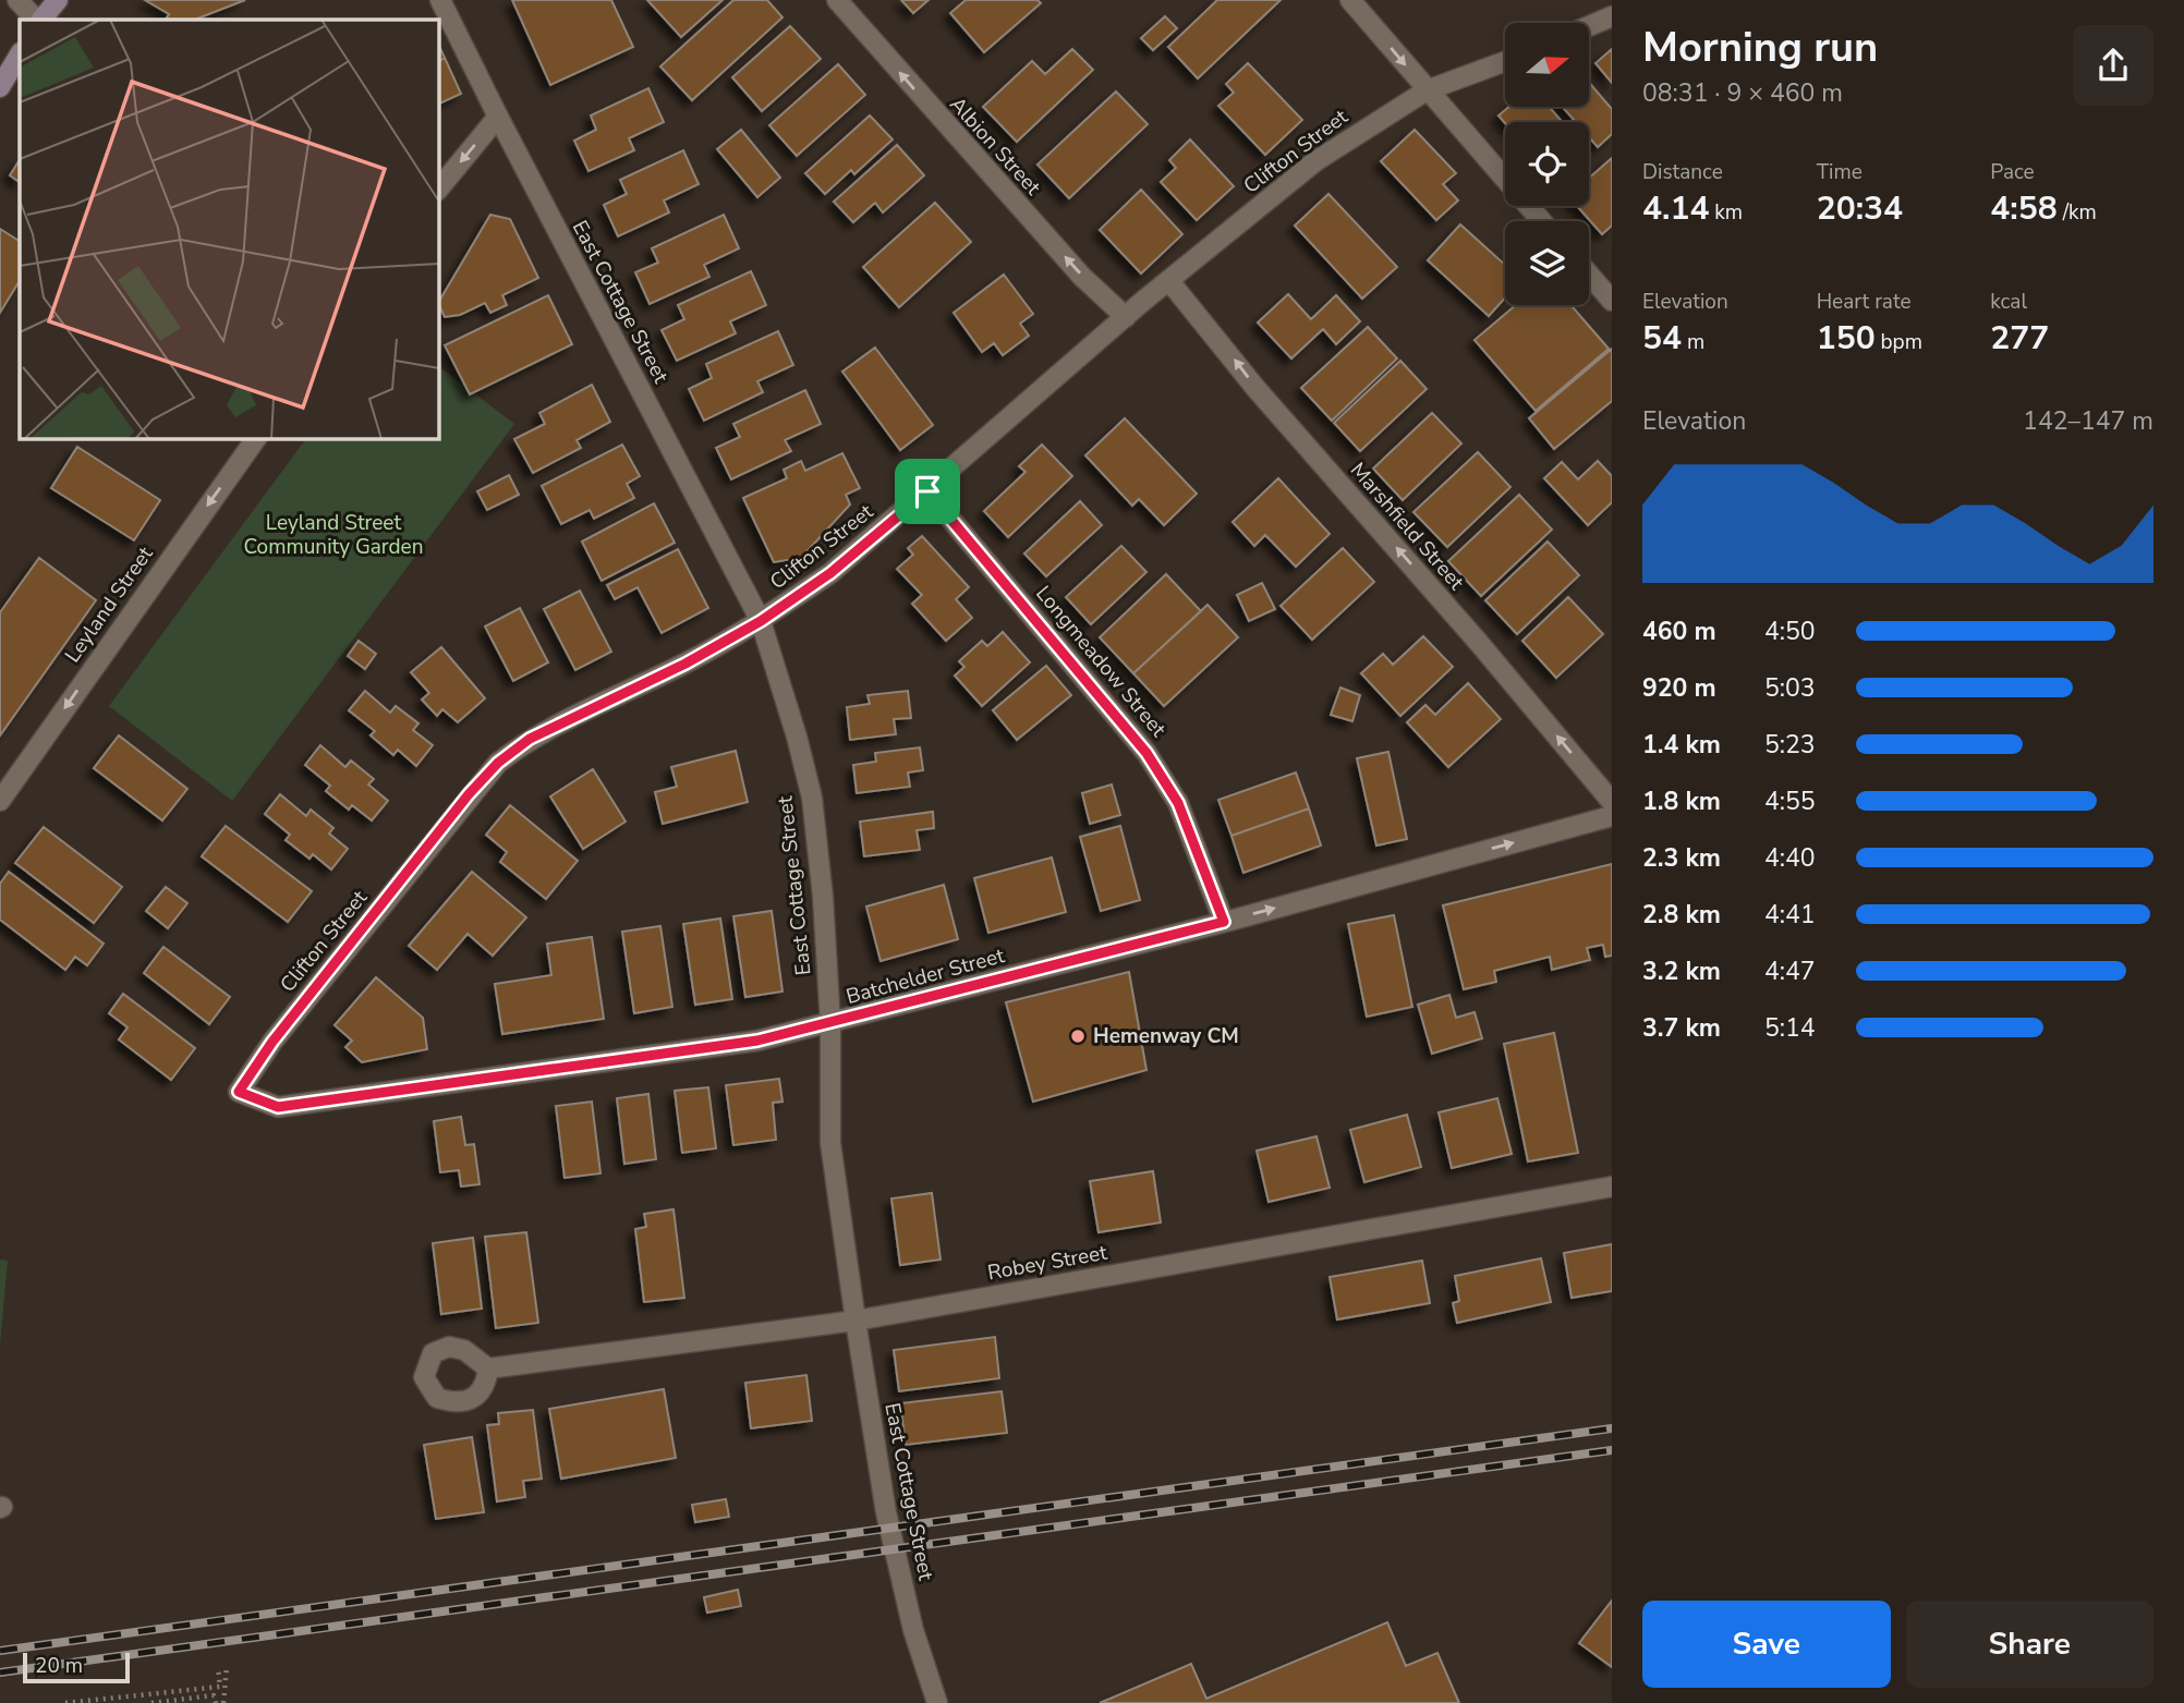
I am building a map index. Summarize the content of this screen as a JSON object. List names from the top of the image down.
{
  "streets": {
    "street": [
      "Albion Street",
      "Clifton Street",
      "East Cottage Street",
      "Marshfield Street",
      "Leyland Street",
      "Longmeadow Street",
      "Batchelder Street",
      "Robey Street"
    ]
  },
  "crossings": [
    ["Albion Street", "Clifton Street"],
    ["Clifton Street", "East Cottage Street"],
    ["Clifton Street", "Marshfield Street"],
    ["Clifton Street", "Longmeadow Street"],
    ["Clifton Street", "Batchelder Street"],
    ["East Cottage Street", "Batchelder Street"],
    ["East Cottage Street", "Robey Street"],
    ["Longmeadow Street", "Batchelder Street"]
  ],
  "one_way": ["Albion Street", "Marshfield Street", "Leyland Street"],
  "parks": ["Leyland Street Community Garden"],
  "places": ["Hemenway CM"],
  "scale_bar": "20 m",
  "north": "right",
  "page": {
    "heading": ["Morning run", "08:31 · 9 × 460 m"],
    "stats": [
      ["Distance", "4.14 km"],
      ["Time", "20:34"],
      ["Pace", "4:58 /km"],
      ["Elevation", "54 m"],
      ["Heart rate", "150 bpm"],
      ["kcal", "277"]
    ],
    "chart": ["Elevation", "142–147 m"],
    "list": [
      {
        "name": "460 m",
        "note": "4:50"
      },
      {
        "name": "920 m",
        "note": "5:03"
      },
      {
        "name": "1.4 km",
        "note": "5:23"
      },
      {
        "name": "1.8 km",
        "note": "4:55"
      },
      {
        "name": "2.3 km",
        "note": "4:40"
      },
      {
        "name": "2.8 km",
        "note": "4:41"
      },
      {
        "name": "3.2 km",
        "note": "4:47"
      },
      {
        "name": "3.7 km",
        "note": "5:14"
      }
    ],
    "buttons": ["Save", "Share"],
    "scale": "20 m"
  }
}
